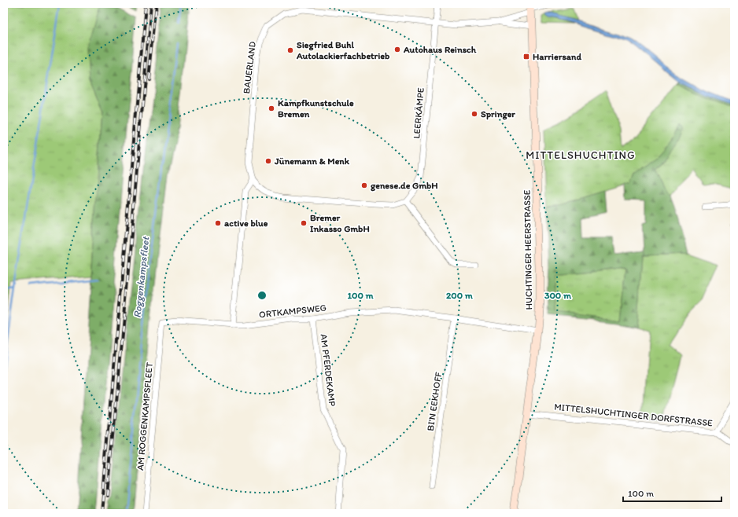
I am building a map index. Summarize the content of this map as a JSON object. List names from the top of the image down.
{
  "streets": {
    "main road": ["HUCHTINGER HEERSTRASSE"],
    "street": [
      "BAUERLAND",
      "LEERKÄMPE",
      "ORTKAMPSWEG",
      "AM PFERDEKAMP",
      "BI'N EEKHOFF",
      "MITTELSHUCHTINGER DORFSTRASSE",
      "AM ROGGENKAMPSFLEET"
    ]
  },
  "crossings": [
    ["BAUERLAND", "LEERKÄMPE"],
    ["BAUERLAND", "HUCHTINGER HEERSTRASSE"],
    ["HUCHTINGER HEERSTRASSE", "ORTKAMPSWEG"],
    ["HUCHTINGER HEERSTRASSE", "MITTELSHUCHTINGER DORFSTRASSE"],
    ["ORTKAMPSWEG", "AM PFERDEKAMP"],
    ["ORTKAMPSWEG", "BI'N EEKHOFF"],
    ["ORTKAMPSWEG", "AM ROGGENKAMPSFLEET"]
  ],
  "districts": ["MITTELSHUCHTING"],
  "water": ["Roggenkampsfleet"],
  "places": {
    "other": [
      "Autohaus Reinsch",
      "Siegfried Buhl Autolackierfachbetrieb",
      "Kampfkunstschule Bremen",
      "Springer",
      "Jünemann & Menk",
      "genese.de GmbH",
      "active blue",
      "Bremer Inkasso GmbH"
    ],
    "transit": ["Harriersand"]
  },
  "scale_bar": "100 m",
  "rings": ["100 m", "200 m", "300 m"]
}
